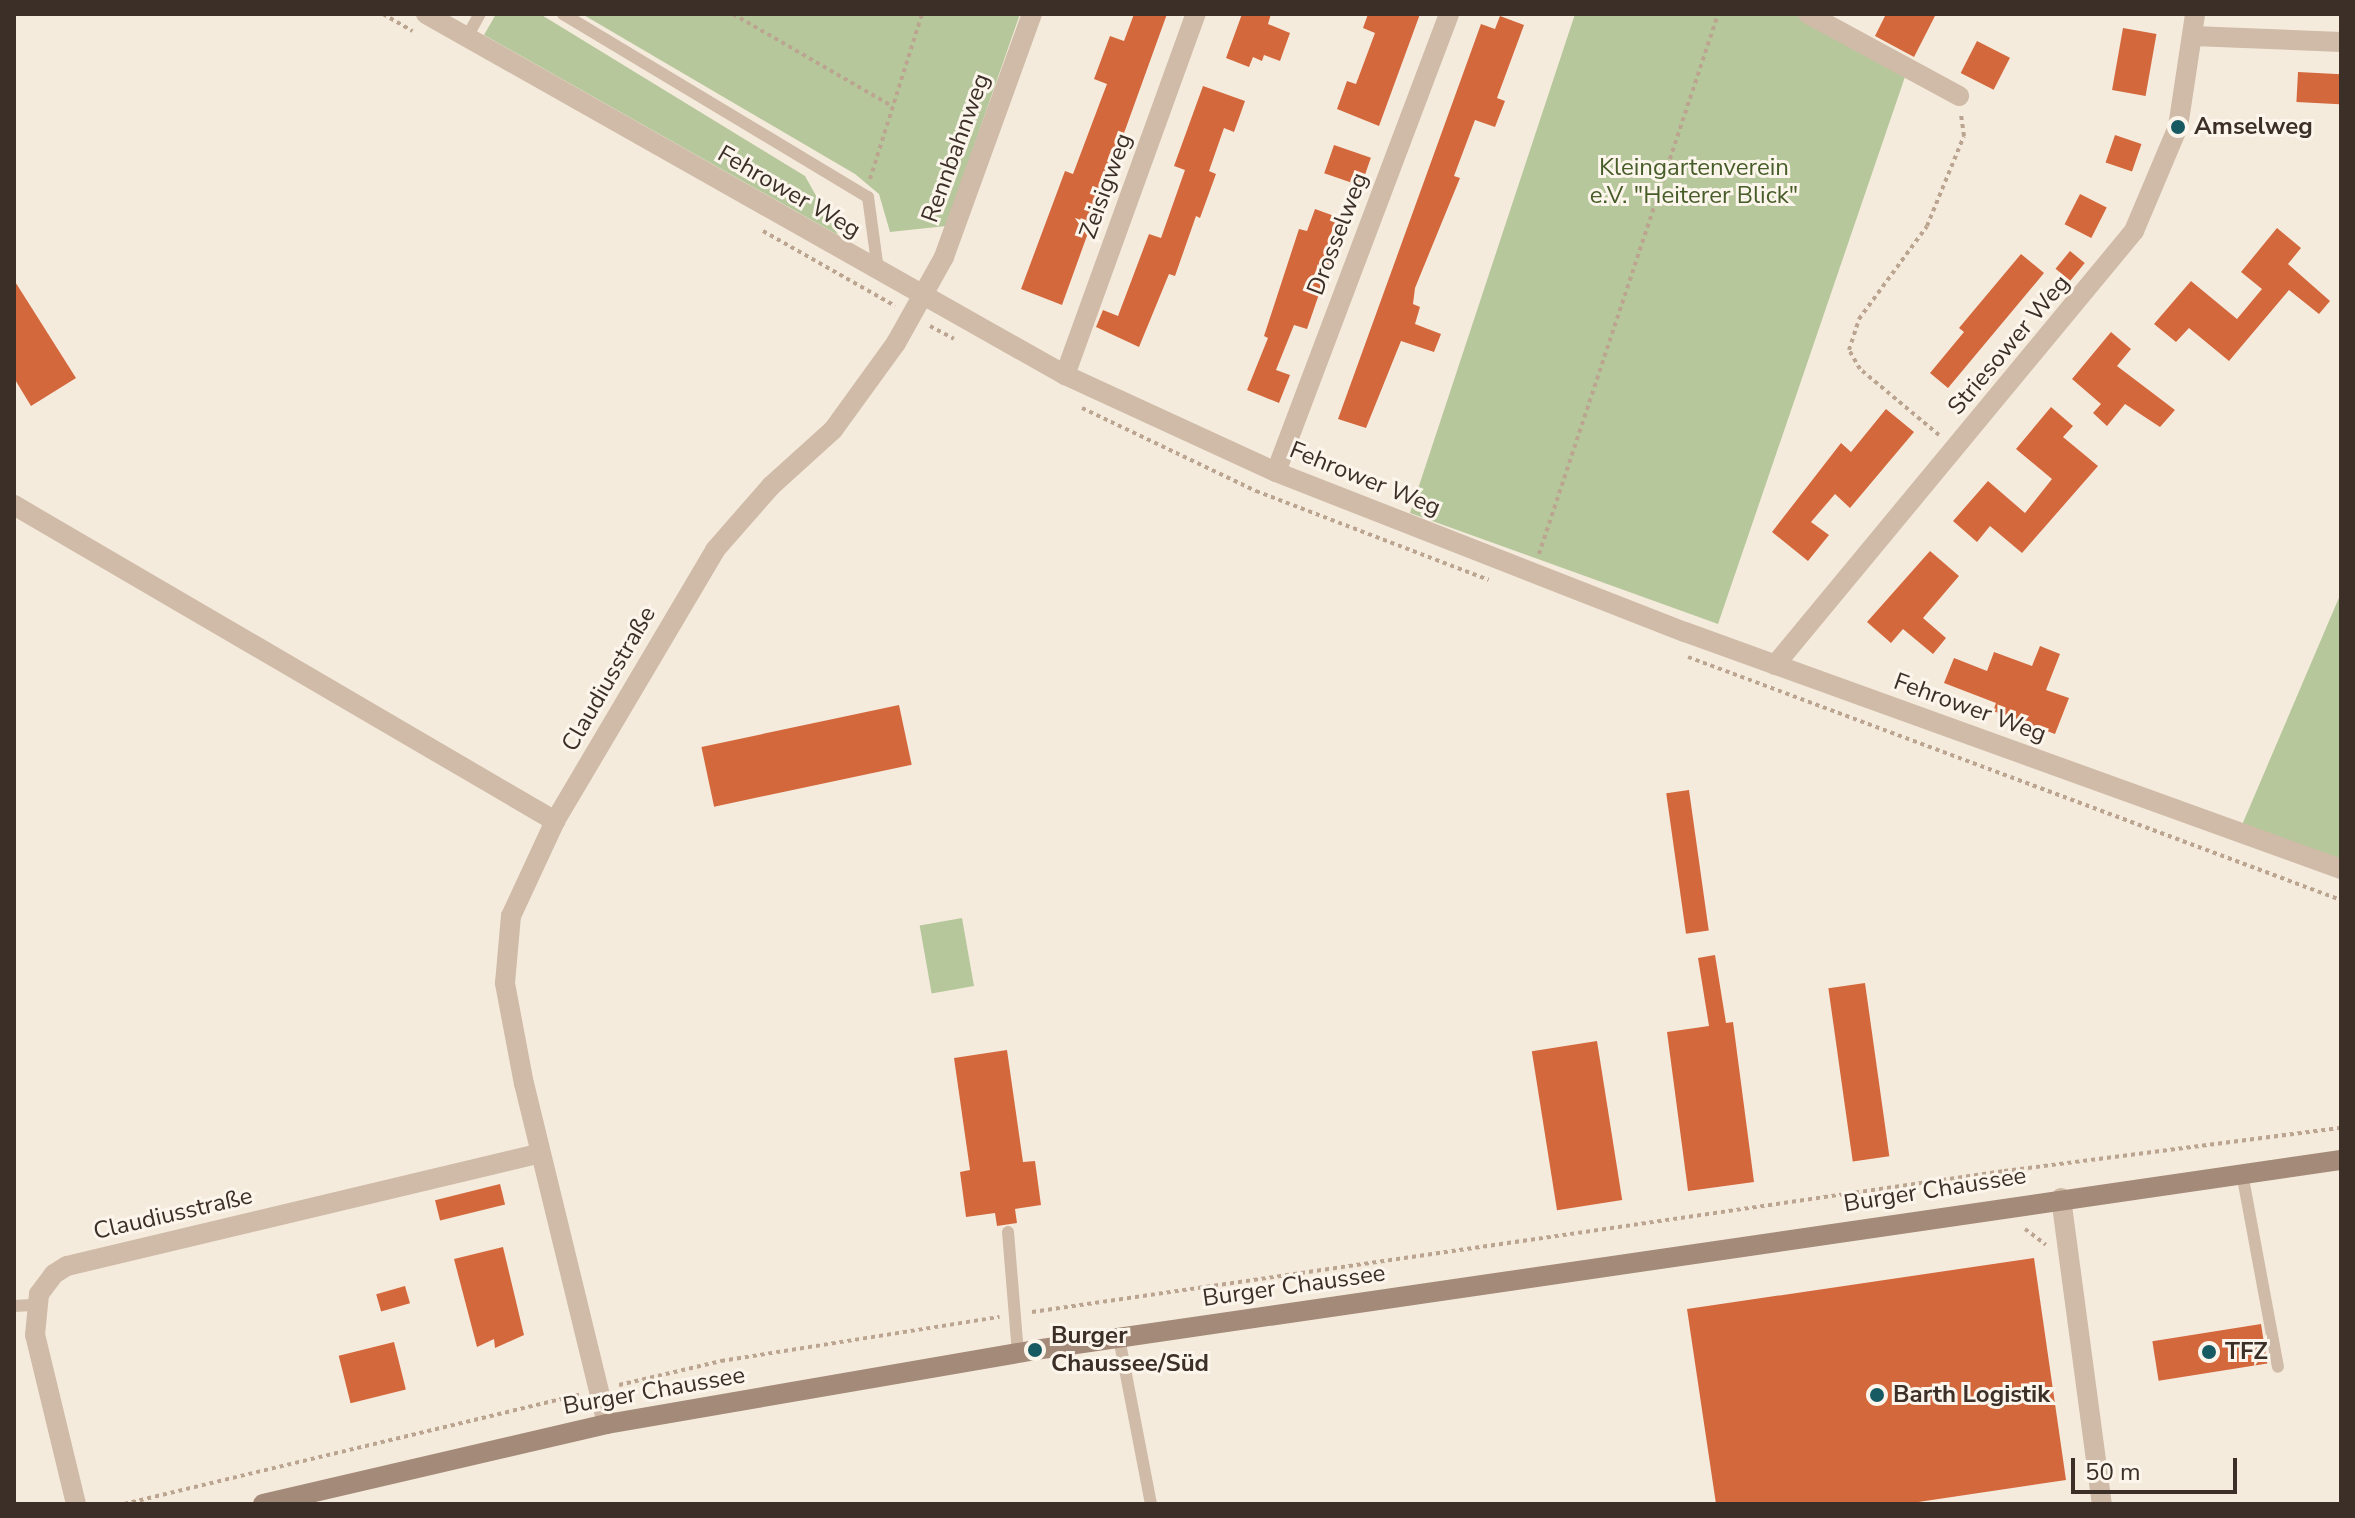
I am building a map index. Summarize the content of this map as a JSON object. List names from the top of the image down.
{
  "streets": {
    "main road": ["Burger Chaussee"],
    "street": [
      "Rennbahnweg",
      "Zeisigweg",
      "Fehrower Weg",
      "Drosselweg",
      "Striesower Weg",
      "Claudiusstraße"
    ]
  },
  "crossings": [
    ["Rennbahnweg", "Fehrower Weg"],
    ["Rennbahnweg", "Claudiusstraße"],
    ["Zeisigweg", "Fehrower Weg"],
    ["Fehrower Weg", "Drosselweg"],
    ["Fehrower Weg", "Striesower Weg"],
    ["Fehrower Weg", "Claudiusstraße"],
    ["Claudiusstraße", "Burger Chaussee"]
  ],
  "parks": ["Kleingartenverein e.V. \"Heiterer Blick\""],
  "places": [
    "Amselweg",
    "Burger Chaussee/Süd",
    "TFZ",
    "Barth Logistik"
  ],
  "scale_bar": "50 m"
}
